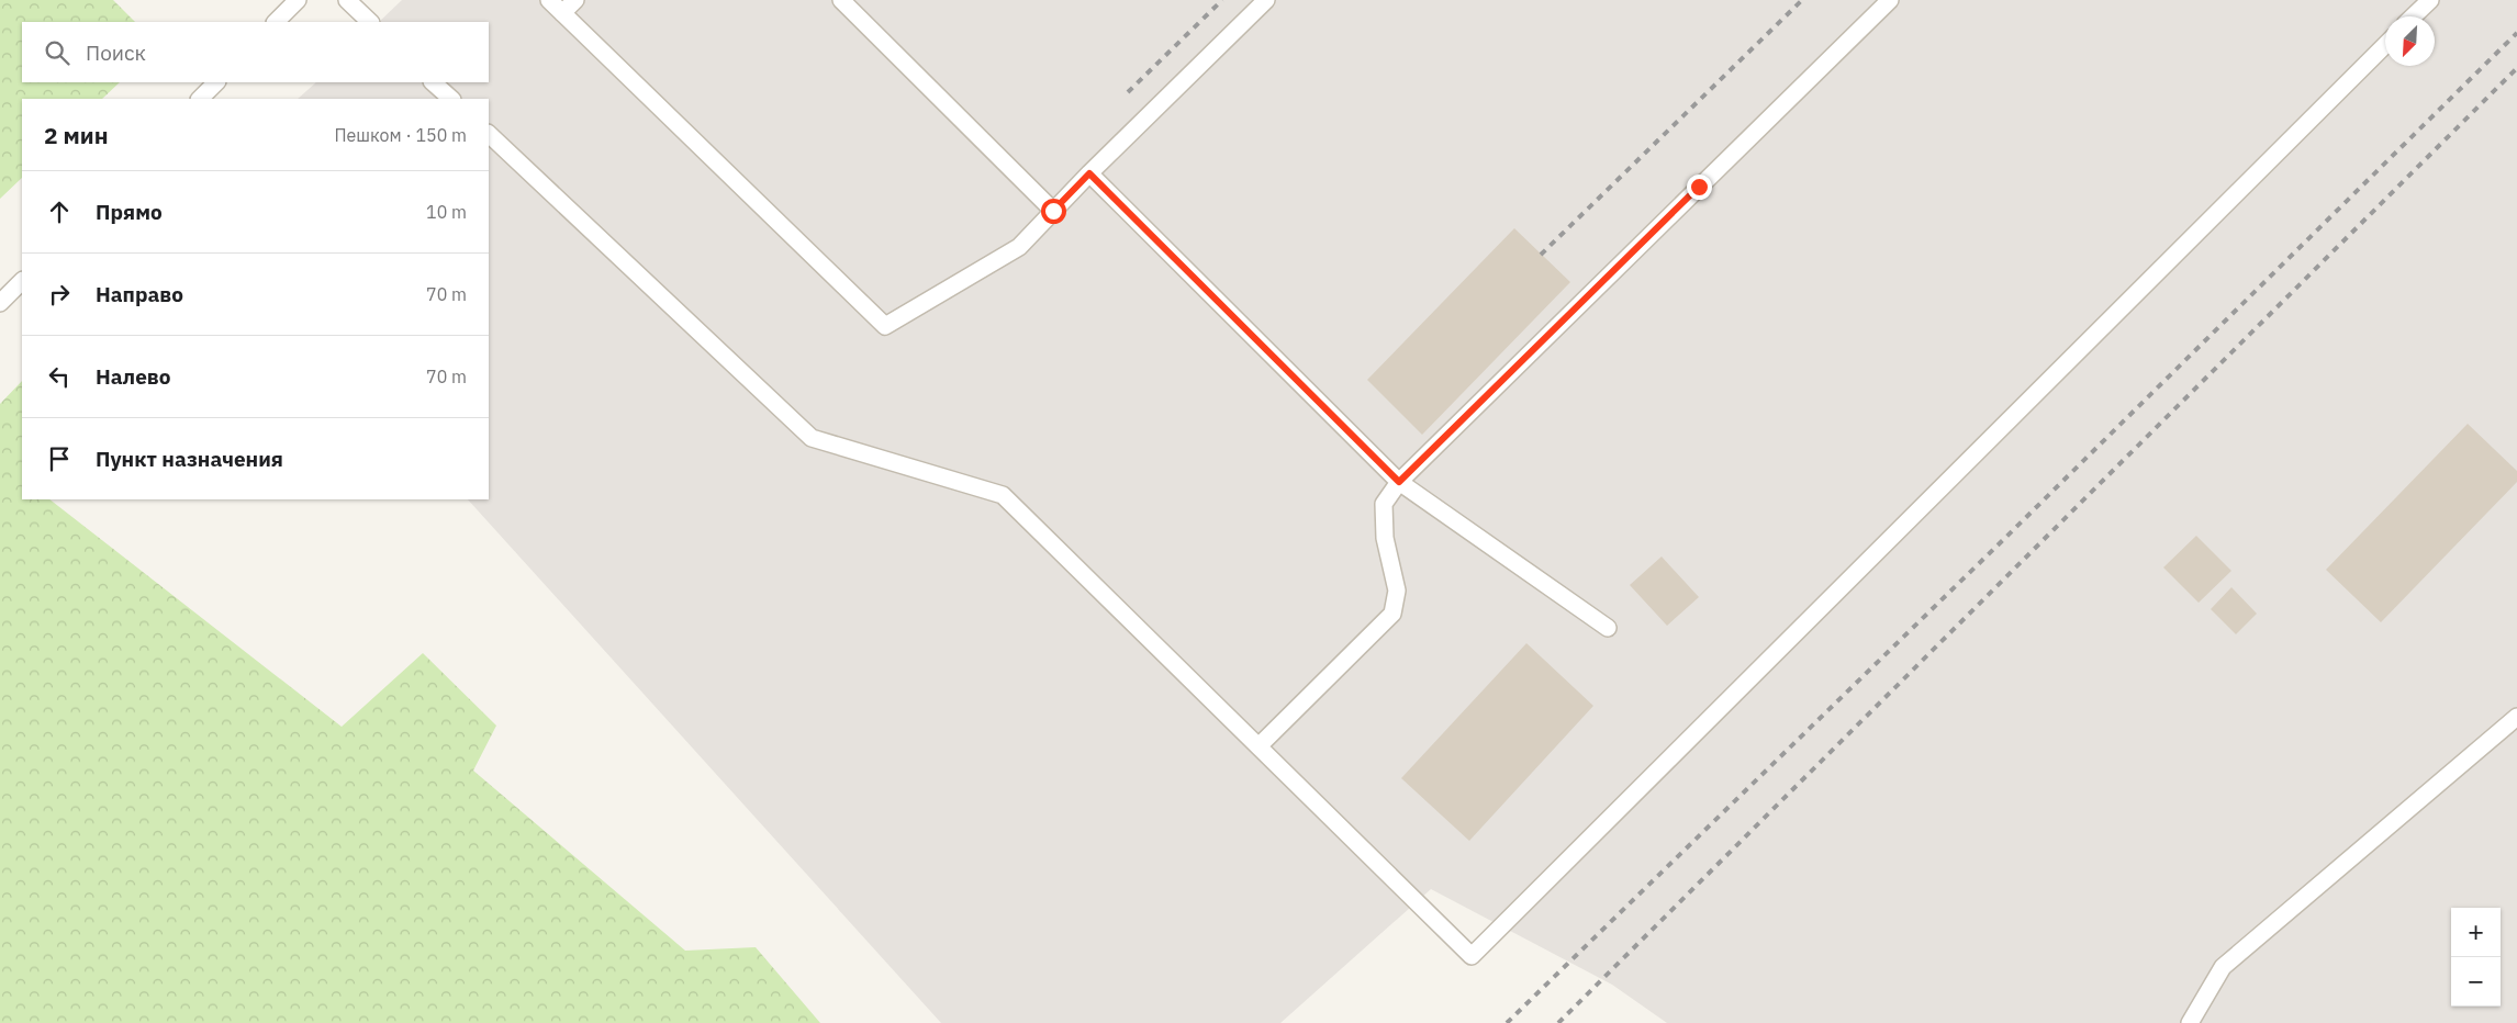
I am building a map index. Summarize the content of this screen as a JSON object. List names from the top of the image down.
{
  "north": "bottom left",
  "page": {
    "search": "Поиск",
    "heading": ["2 мин", "Пешком · 150 m"],
    "list": [
      ["Прямо", "10 m"],
      ["Направо", "70 m"],
      ["Налево", "70 m"],
      "Пункт назначения"
    ],
    "map_buttons": ["+", "−"]
  }
}
